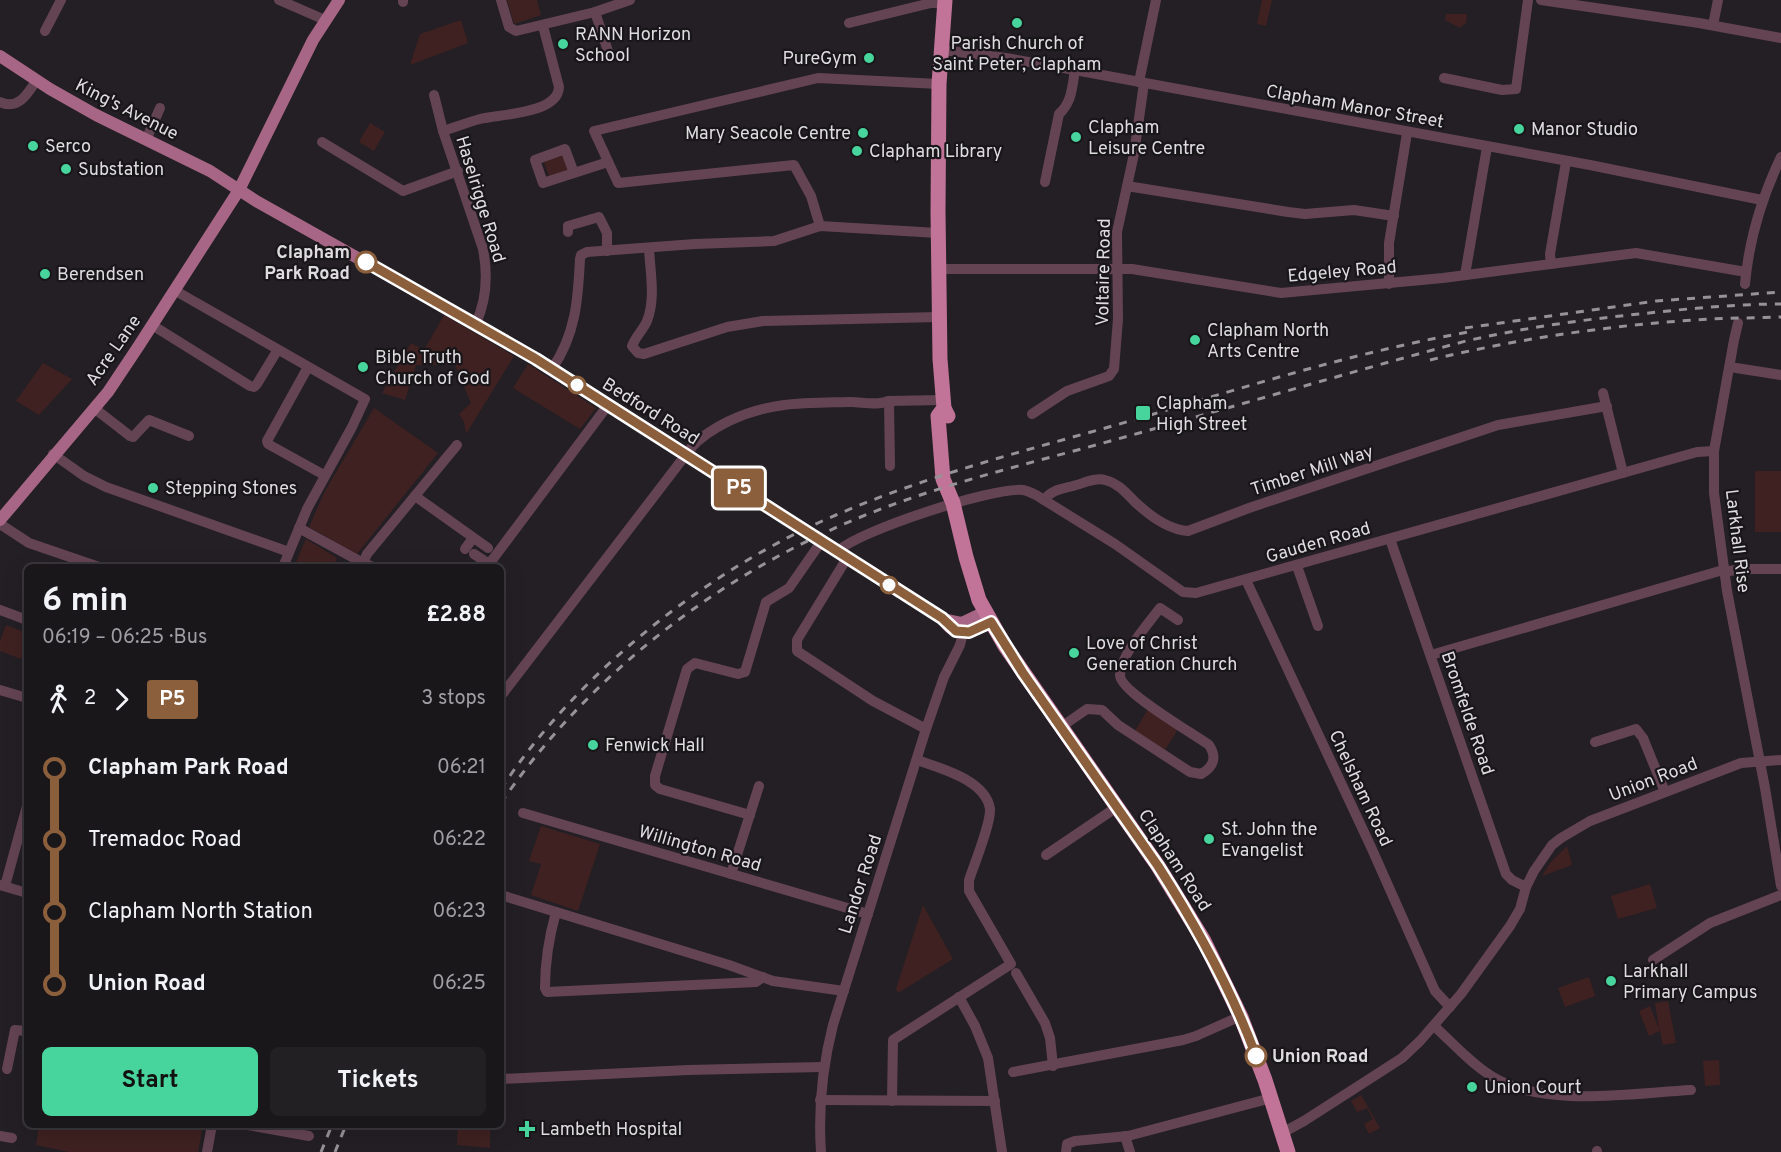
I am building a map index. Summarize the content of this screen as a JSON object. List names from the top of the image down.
{
  "streets": {
    "highway": ["Clapham Road"],
    "main road": ["King's Avenue", "Acre Lane", "Bedford Road"],
    "street": [
      "Clapham Manor Street",
      "Haselrigge Road",
      "Edgeley Road",
      "Voltaire Road",
      "Timber Mill Way",
      "Larkhall Rise",
      "Gauden Road",
      "Bromfelde Road",
      "Union Road",
      "Chelsham Road",
      "Willington Road",
      "Landor Road"
    ]
  },
  "crossings": [
    ["Clapham Manor Street", "Voltaire Road"],
    ["King's Avenue", "Acre Lane"],
    ["King's Avenue", "Bedford Road"],
    ["Haselrigge Road", "Bedford Road"],
    ["Edgeley Road", "Voltaire Road"],
    ["Acre Lane", "Bedford Road"],
    ["Bedford Road", "Gauden Road"],
    ["Bedford Road", "Landor Road"],
    ["Timber Mill Way", "Gauden Road"],
    ["Larkhall Rise", "Gauden Road"],
    ["Larkhall Rise", "Union Road"],
    ["Gauden Road", "Bromfelde Road"],
    ["Gauden Road", "Chelsham Road"],
    ["Bromfelde Road", "Union Road"],
    ["Union Road", "Chelsham Road"],
    ["Union Road", "Clapham Road"],
    ["Willington Road", "Landor Road"]
  ],
  "places": {
    "other": [
      "Parish Church of Saint Peter, Clapham",
      "RANN Horizon School",
      "PureGym",
      "Manor Studio",
      "Mary Seacole Centre",
      "Clapham Leisure Centre",
      "Serco",
      "Clapham Library",
      "Substation",
      "Clapham Park Road",
      "Berendsen",
      "Clapham North Arts Centre",
      "Bible Truth Church of God",
      "Stepping Stones",
      "Love of Christ Generation Church",
      "Fenwick Hall",
      "St. John the Evangelist",
      "Larkhall Primary Campus",
      "Union Road",
      "Union Court"
    ],
    "transit": ["Clapham High Street"],
    "health": ["Lambeth Hospital"]
  },
  "lines": ["bus line P5"],
  "page": {
    "on_map": "P5",
    "heading": ["6 min", "06:19 – 06:25 · Bus", "£2.88"],
    "legs": ["2", "P5", "3 stops"],
    "list": [
      {
        "name": "Clapham Park Road",
        "value": "06:21"
      },
      {
        "name": "Tremadoc Road",
        "value": "06:22"
      },
      {
        "name": "Clapham North Station",
        "value": "06:23"
      },
      {
        "name": "Union Road",
        "value": "06:25"
      }
    ],
    "buttons": ["Start", "Tickets"]
  }
}
